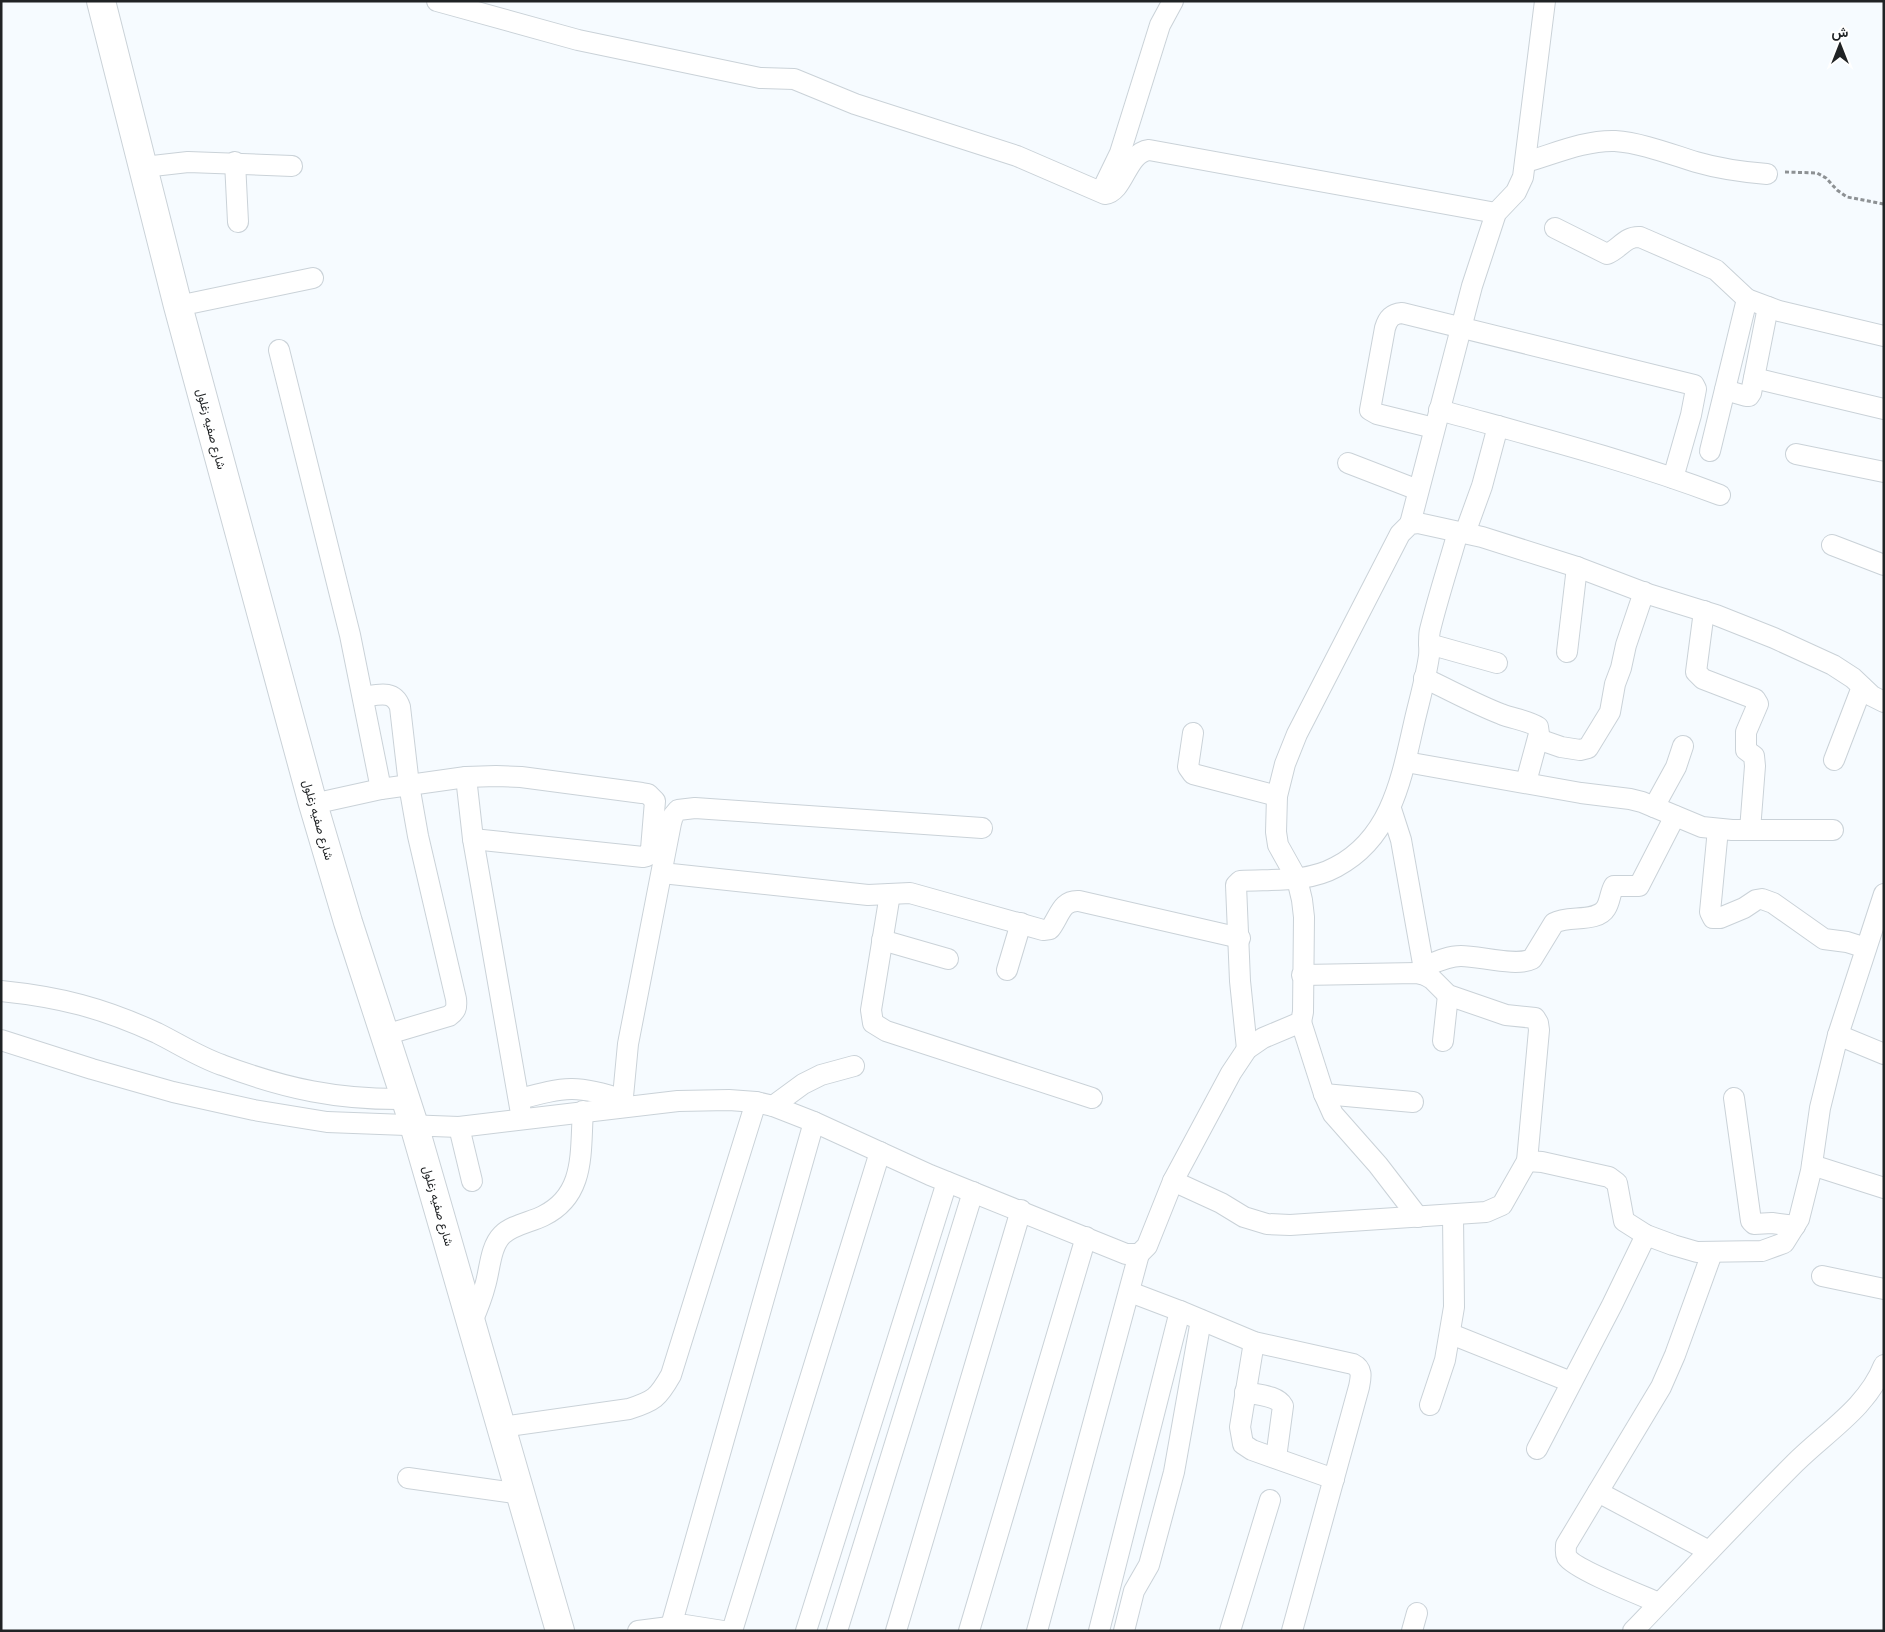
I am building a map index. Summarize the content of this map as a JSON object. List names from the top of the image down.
{
  "streets": {
    "street": ["شارع صفيه زغلول"]
  },
  "north": "top"
}
